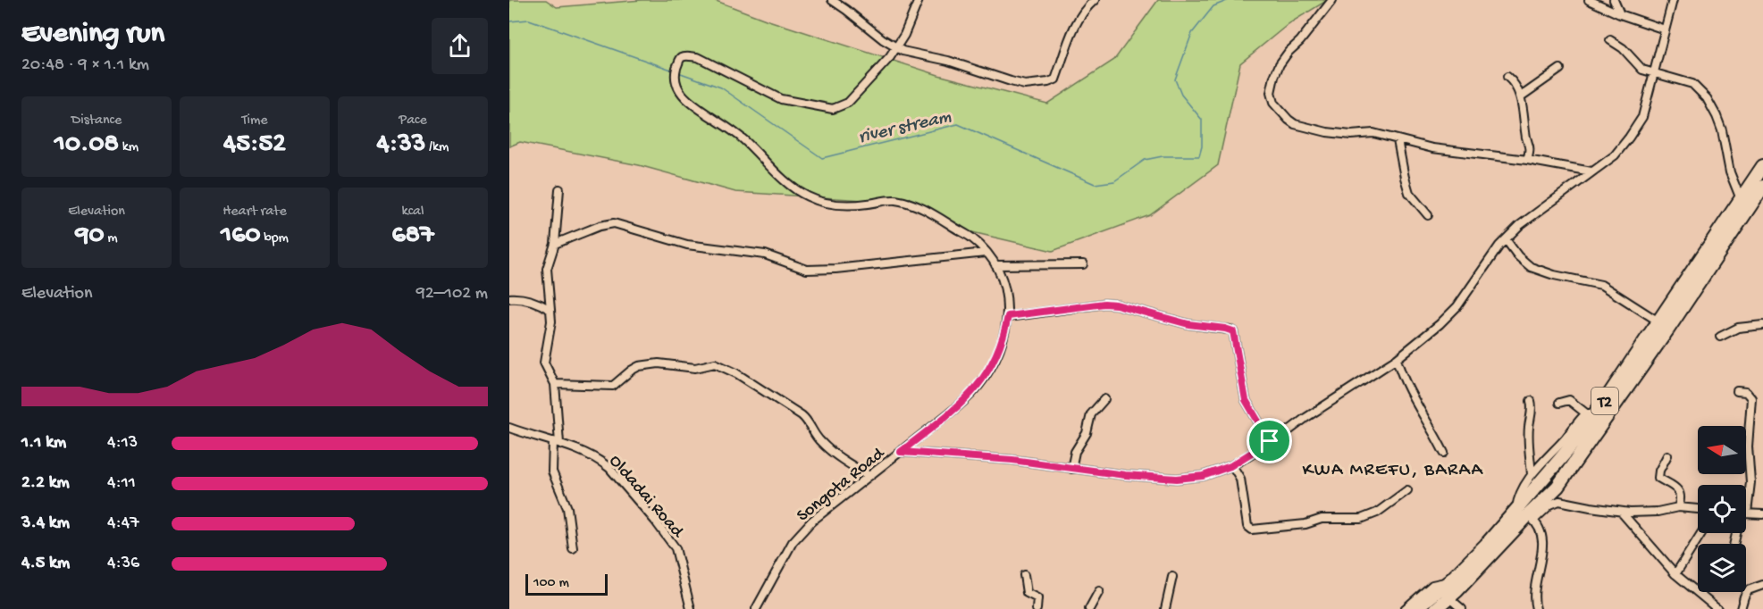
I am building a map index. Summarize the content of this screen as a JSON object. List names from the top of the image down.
{
  "streets": {
    "highway": ["T2"],
    "street": ["Songota Road", "Oldadai Road"]
  },
  "districts": ["KWA MREFU, BARAA"],
  "water": ["river stream"],
  "scale_bar": "100 m",
  "north": "left",
  "page": {
    "heading": ["Evening run", "20:48 · 9 × 1.1 km"],
    "stats": [
      ["Distance", "10.08 km"],
      ["Time", "45:52"],
      ["Pace", "4:33 /km"],
      ["Elevation", "90 m"],
      ["Heart rate", "160 bpm"],
      ["kcal", "687"]
    ],
    "chart": ["Elevation", "92–102 m"],
    "list": [
      {
        "name": "1.1 km",
        "note": "4:13"
      },
      {
        "name": "2.2 km",
        "note": "4:11"
      },
      {
        "name": "3.4 km",
        "note": "4:47"
      },
      {
        "name": "4.5 km",
        "note": "4:36"
      }
    ],
    "scale": "100 m"
  }
}
